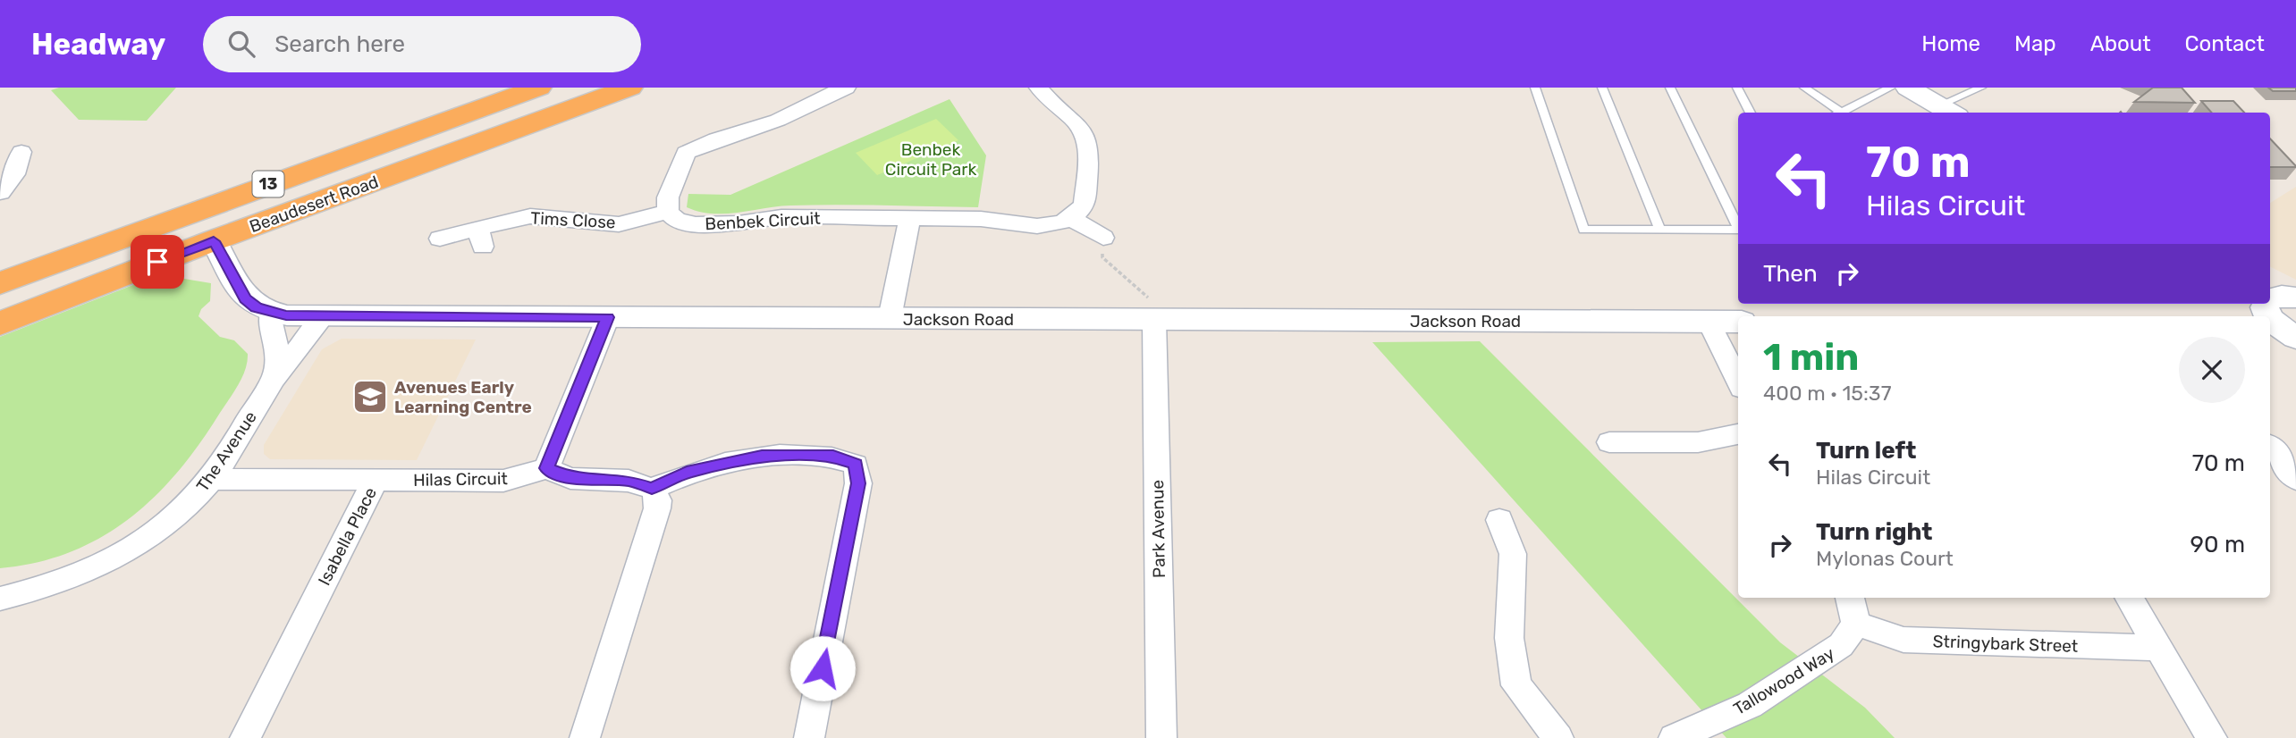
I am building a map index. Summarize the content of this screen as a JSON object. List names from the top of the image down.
{
  "streets": {
    "highway": ["13", "Beaudesert Road"],
    "street": [
      "Tims Close",
      "Benbek Circuit",
      "Jackson Road",
      "The Avenue",
      "Hilas Circuit",
      "Park Avenue",
      "Isabella Place",
      "Stringybark Street",
      "Tallowood Way"
    ]
  },
  "crossings": [
    ["Beaudesert Road", "Jackson Road"],
    ["Tims Close", "Benbek Circuit"],
    ["Jackson Road", "The Avenue"],
    ["Jackson Road", "Park Avenue"],
    ["The Avenue", "Isabella Place"],
    ["Hilas Circuit", "Isabella Place"],
    ["Stringybark Street", "Tallowood Way"]
  ],
  "parks": ["Benbek Circuit Park"],
  "places": {
    "school or university": ["Avenues Early Learning Centre"]
  },
  "page": {
    "header": "Headway",
    "search": "Search here",
    "nav": [
      "Home",
      "Map",
      "About",
      "Contact"
    ],
    "turn": ["70 m", "Hilas Circuit"],
    "then": "Then",
    "heading": ["1 min", "400 m · 15:37"],
    "list": [
      {
        "name": "Turn left",
        "note": "Hilas Circuit",
        "value": "70 m"
      },
      {
        "name": "Turn right",
        "note": "Mylonas Court",
        "value": "90 m"
      }
    ]
  }
}
